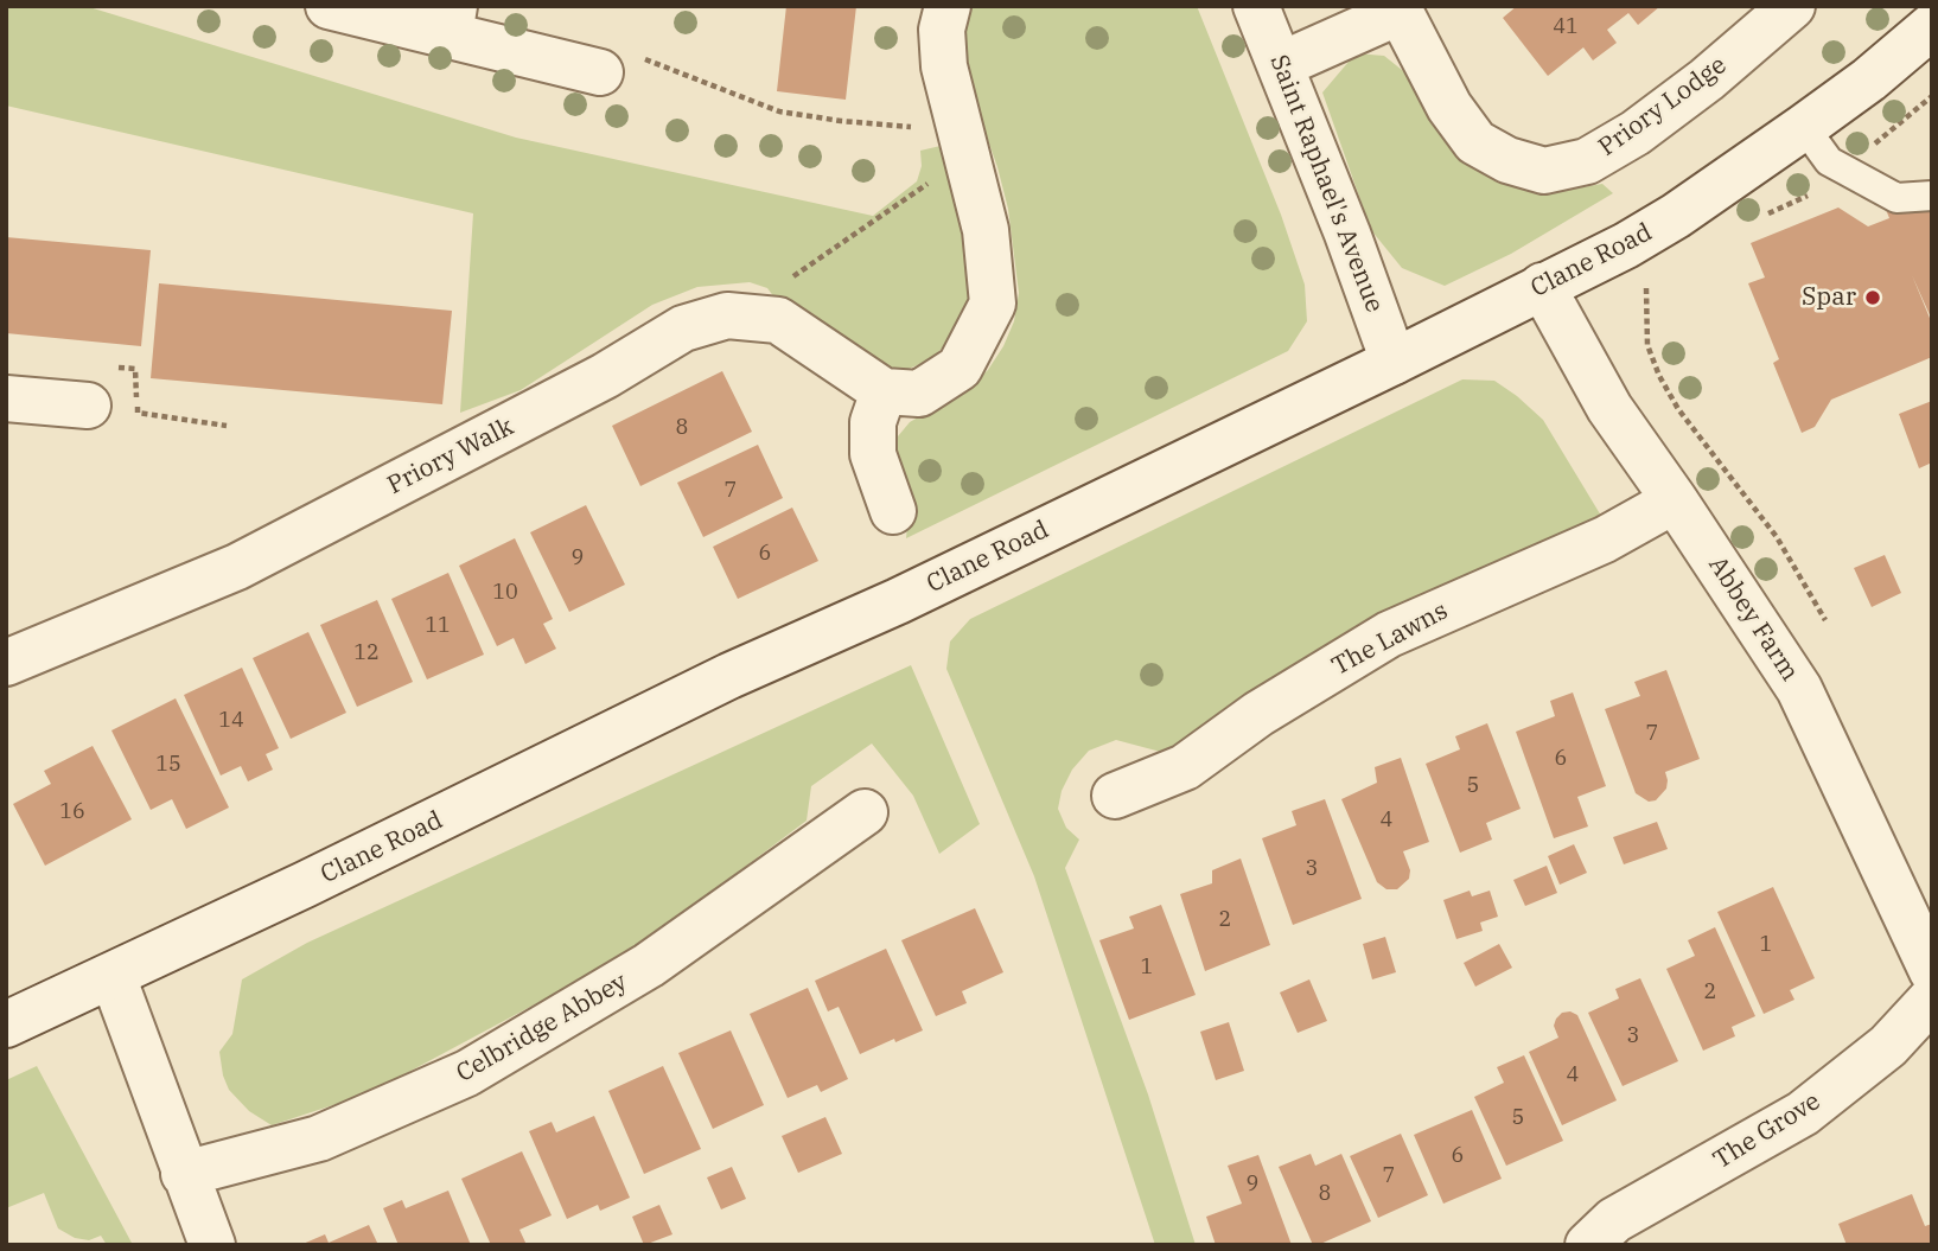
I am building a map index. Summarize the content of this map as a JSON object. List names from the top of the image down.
{
  "streets": {
    "street": [
      "Priory Lodge",
      "Saint Raphael's Avenue",
      "Clane Road",
      "Priory Walk",
      "Abbey Farm",
      "The Lawns",
      "Celbridge Abbey",
      "The Grove"
    ]
  },
  "crossings": [
    ["Priory Lodge", "Saint Raphael's Avenue"],
    ["Saint Raphael's Avenue", "Clane Road"],
    ["Clane Road", "Abbey Farm"],
    ["Abbey Farm", "The Lawns"]
  ],
  "places": ["Spar"],
  "house_numbers": [
    "41",
    "8",
    "7",
    "6",
    "9",
    "10",
    "11",
    "12",
    "14",
    "7",
    "6",
    "15",
    "5",
    "16",
    "4",
    "3",
    "2",
    "1",
    "1",
    "2",
    "3",
    "4",
    "5",
    "6",
    "7",
    "9",
    "8"
  ]
}
